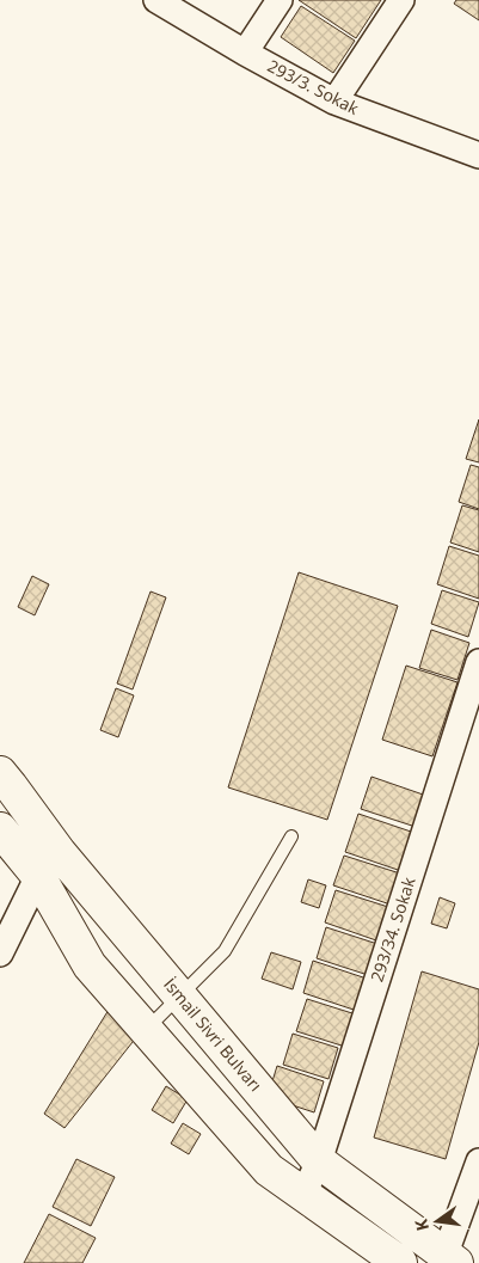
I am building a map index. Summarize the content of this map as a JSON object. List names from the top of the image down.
{
  "streets": {
    "main road": ["İsmail Sivri Bulvarı"],
    "street": ["293/3. Sokak", "293/34. Sokak"]
  },
  "crossings": [
    ["293/34. Sokak", "İsmail Sivri Bulvarı"]
  ],
  "north": "left"
}
